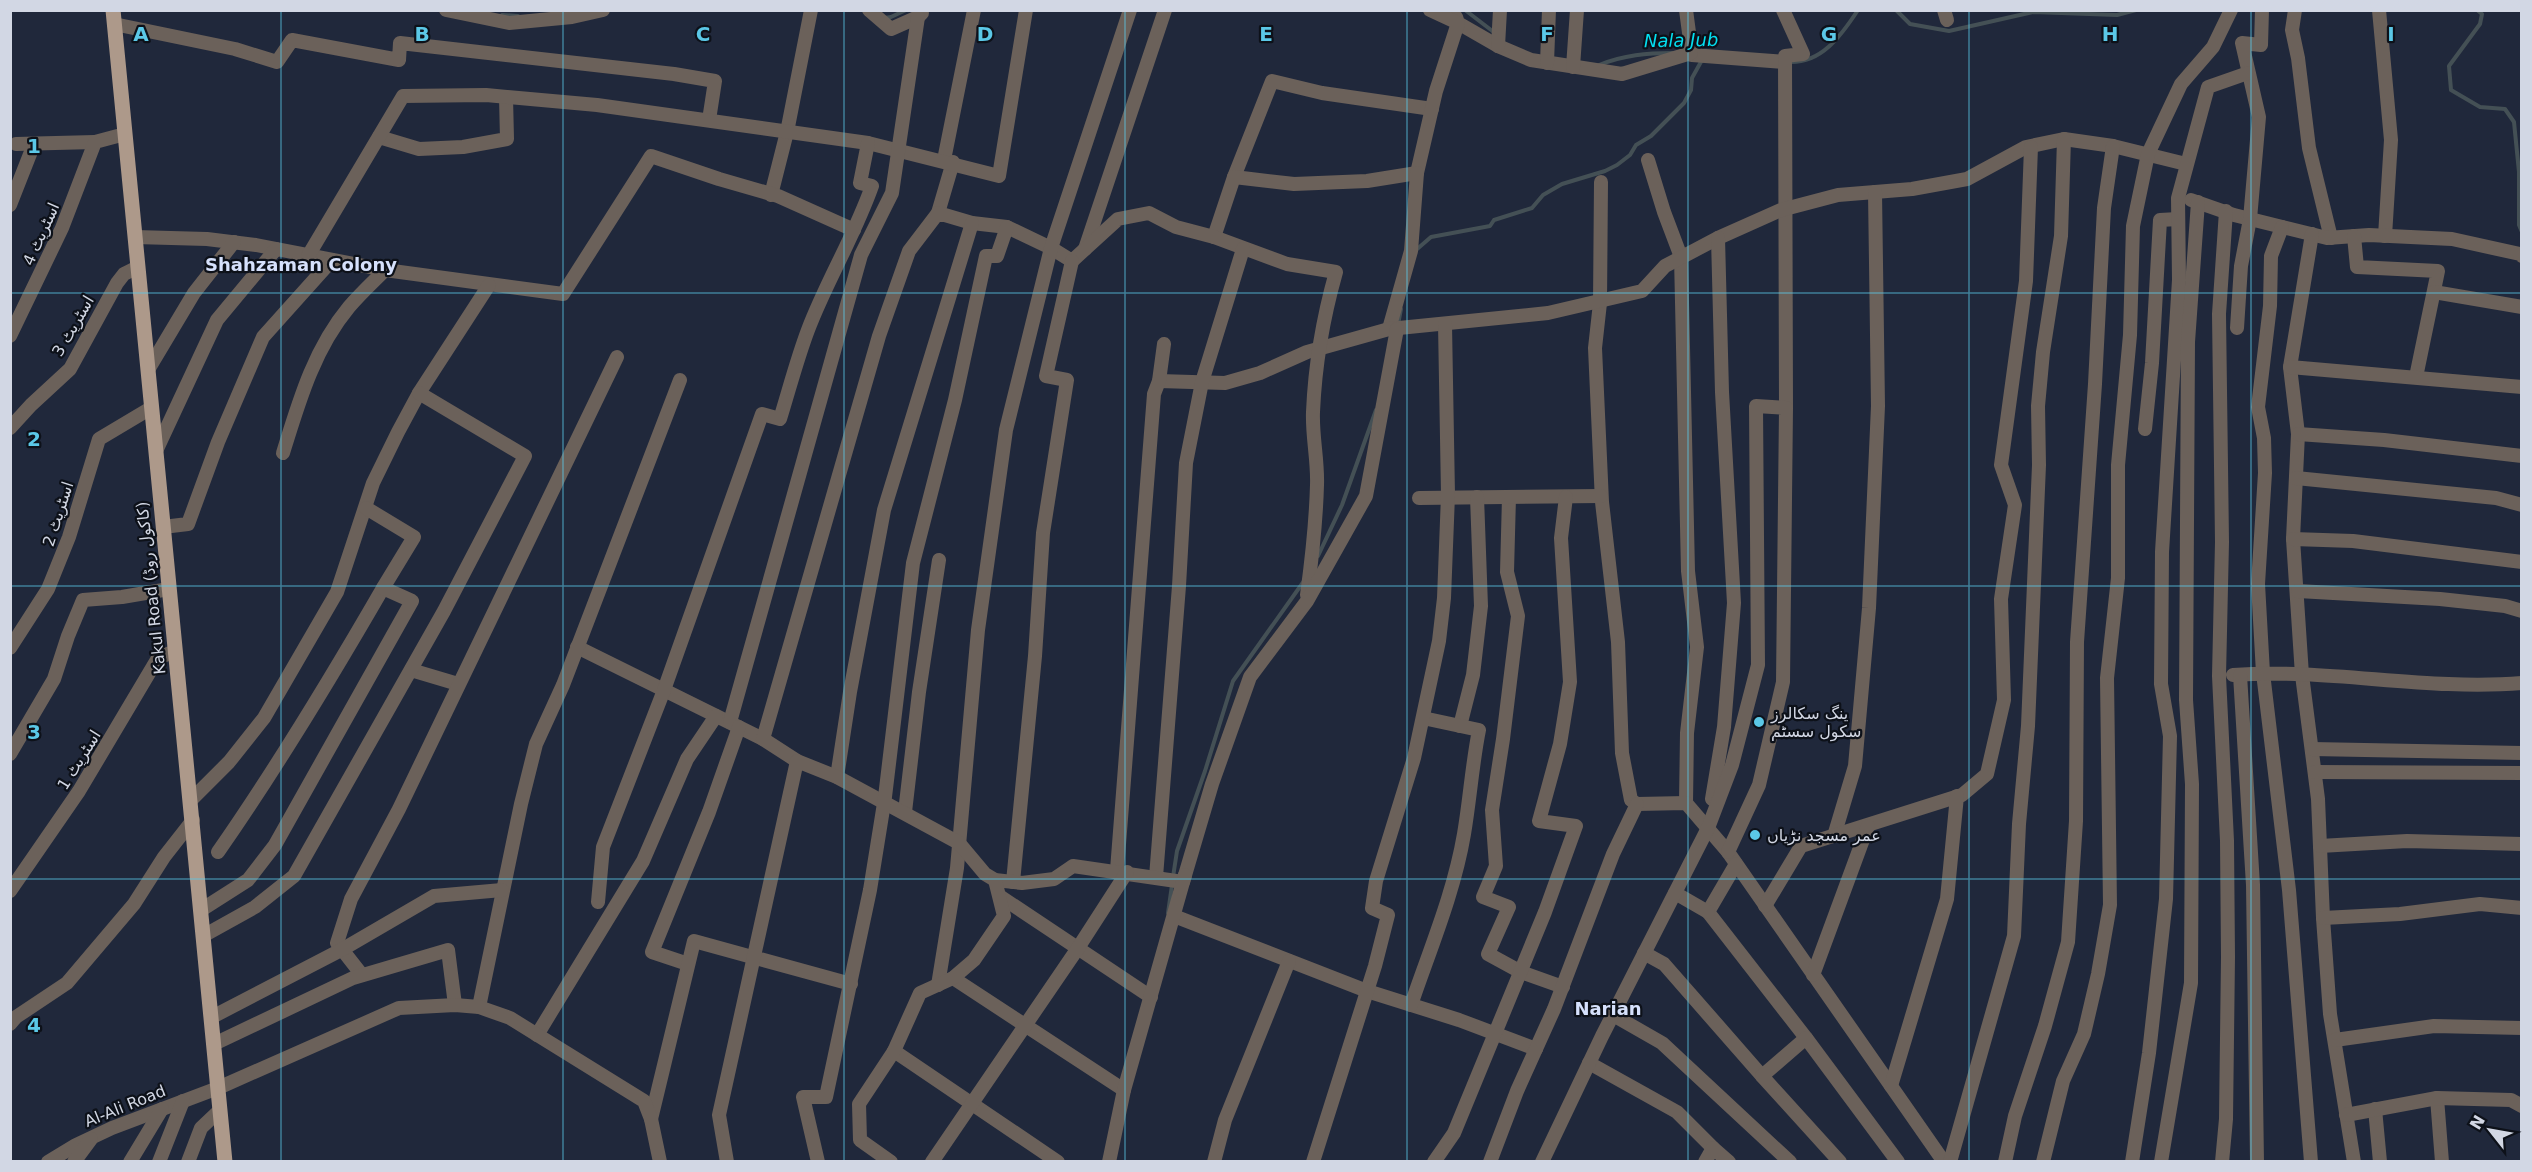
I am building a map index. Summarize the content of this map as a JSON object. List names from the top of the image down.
{
  "streets": {
    "main road": ["Kakul Road (کاکول روڈ)"],
    "street": [
      "اسٹریٹ 4",
      "اسٹریٹ 3",
      "اسٹریٹ 2",
      "اسٹریٹ 1",
      "Al-Ali Road"
    ]
  },
  "crossings": [
    ["اسٹریٹ 3", "Kakul Road (کاکول روڈ)"],
    ["اسٹریٹ 2", "Kakul Road (کاکول روڈ)"],
    ["Kakul Road (کاکول روڈ)", "اسٹریٹ 1"],
    ["Kakul Road (کاکول روڈ)", "Al-Ali Road"]
  ],
  "districts": ["Shahzaman Colony", "Narian"],
  "water": ["Nala Jub"],
  "places": ["ینگ سکالرز سکول سسٹم", "عمر مسجد نڑیاں"],
  "north": "top left",
  "grid": {
    "columns": [
      "A",
      "B",
      "C",
      "D",
      "E",
      "F",
      "G",
      "H",
      "I"
    ],
    "rows": [
      "1",
      "2",
      "3",
      "4"
    ]
  }
}
